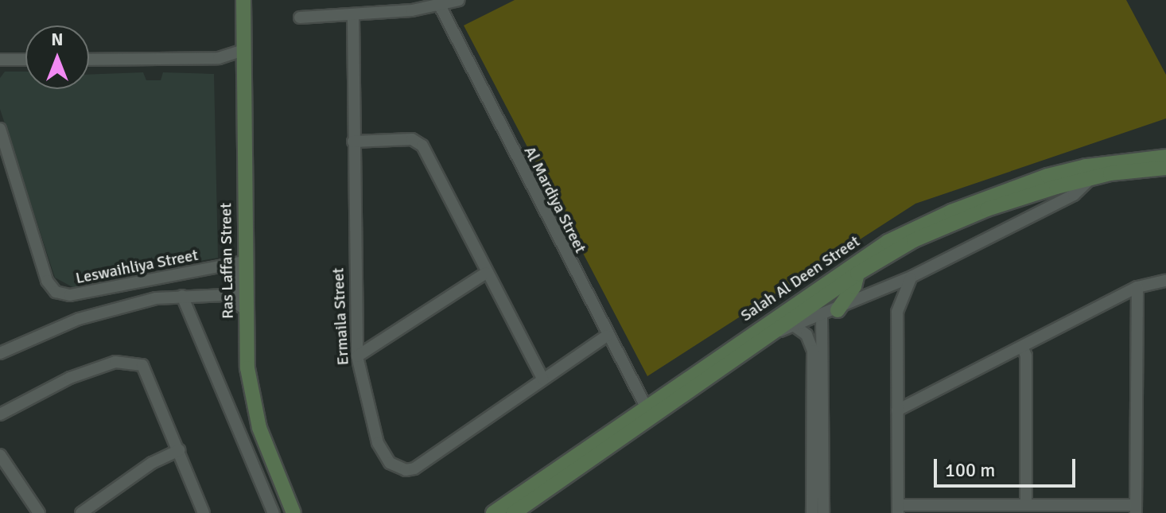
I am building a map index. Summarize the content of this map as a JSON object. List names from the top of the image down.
{
  "streets": {
    "street": [
      "Al Mardiya Street",
      "Ras Laffan Street",
      "Leswaihliya Street",
      "Salah Al Deen Street",
      "Ermaila Street"
    ]
  },
  "crossings": [
    ["Al Mardiya Street", "Salah Al Deen Street"],
    ["Al Mardiya Street", "Ermaila Street"],
    ["Ras Laffan Street", "Leswaihliya Street"]
  ],
  "scale_bar": "100 m",
  "north": "top"
}
